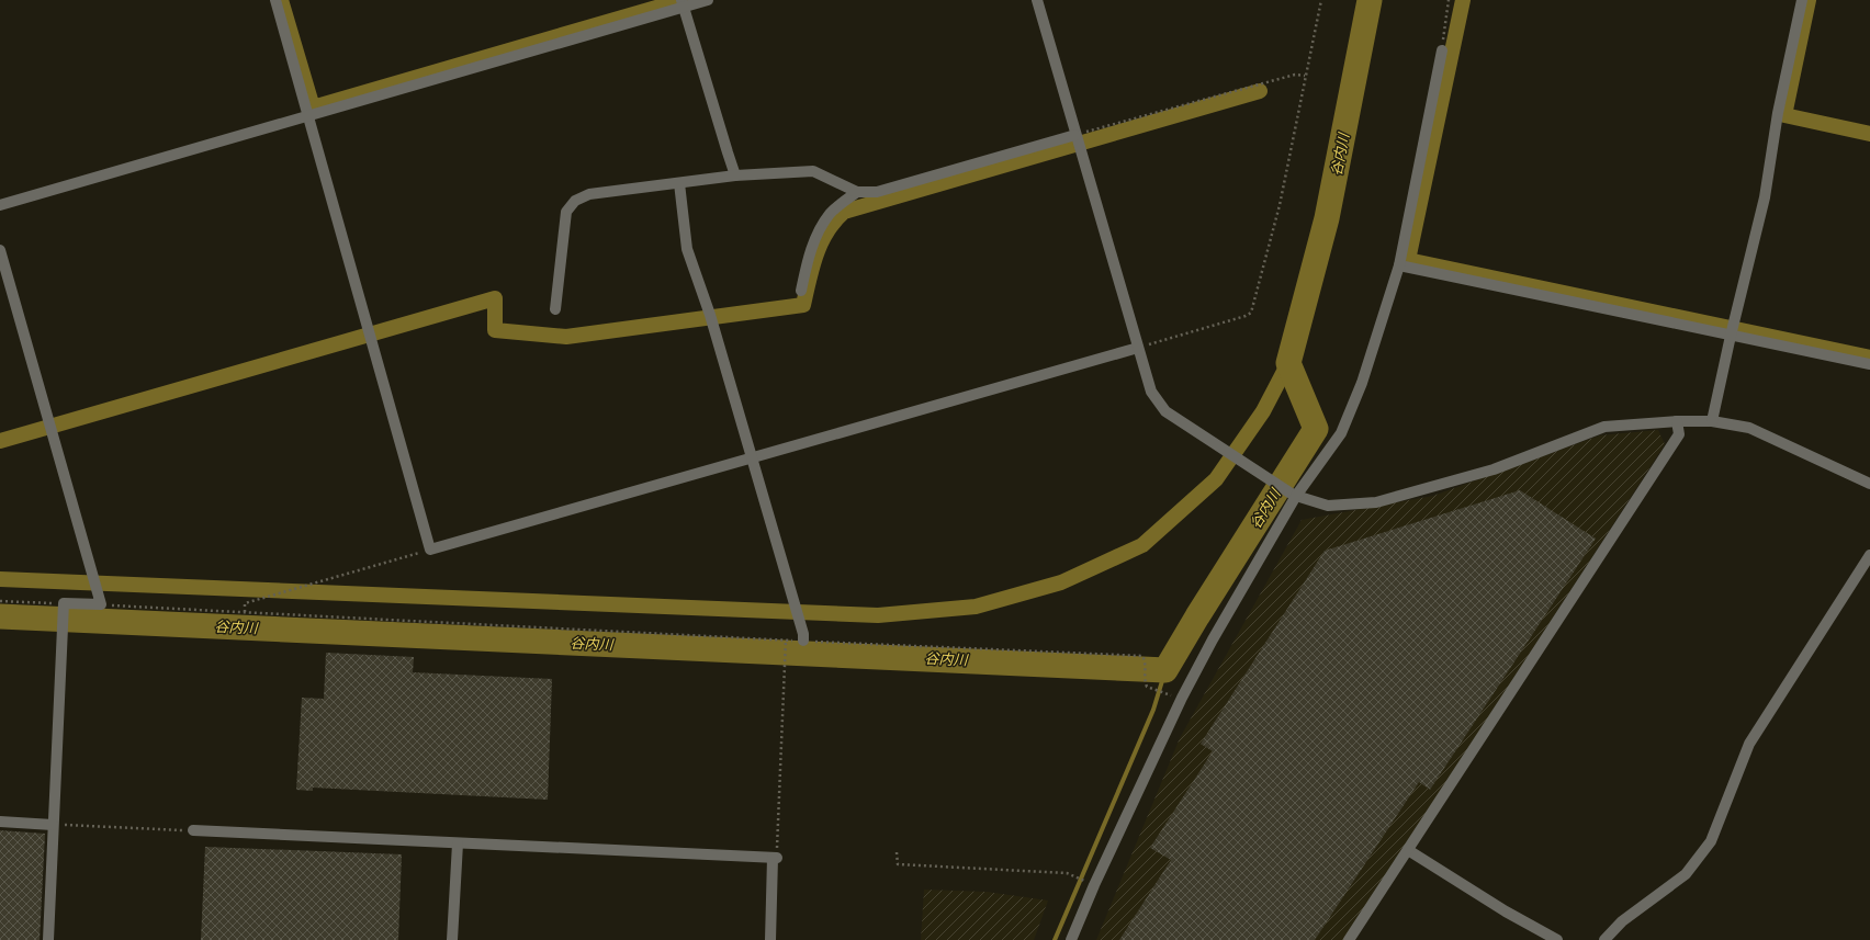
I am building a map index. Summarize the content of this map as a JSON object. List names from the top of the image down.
{
  "water": ["谷内川"]
}
